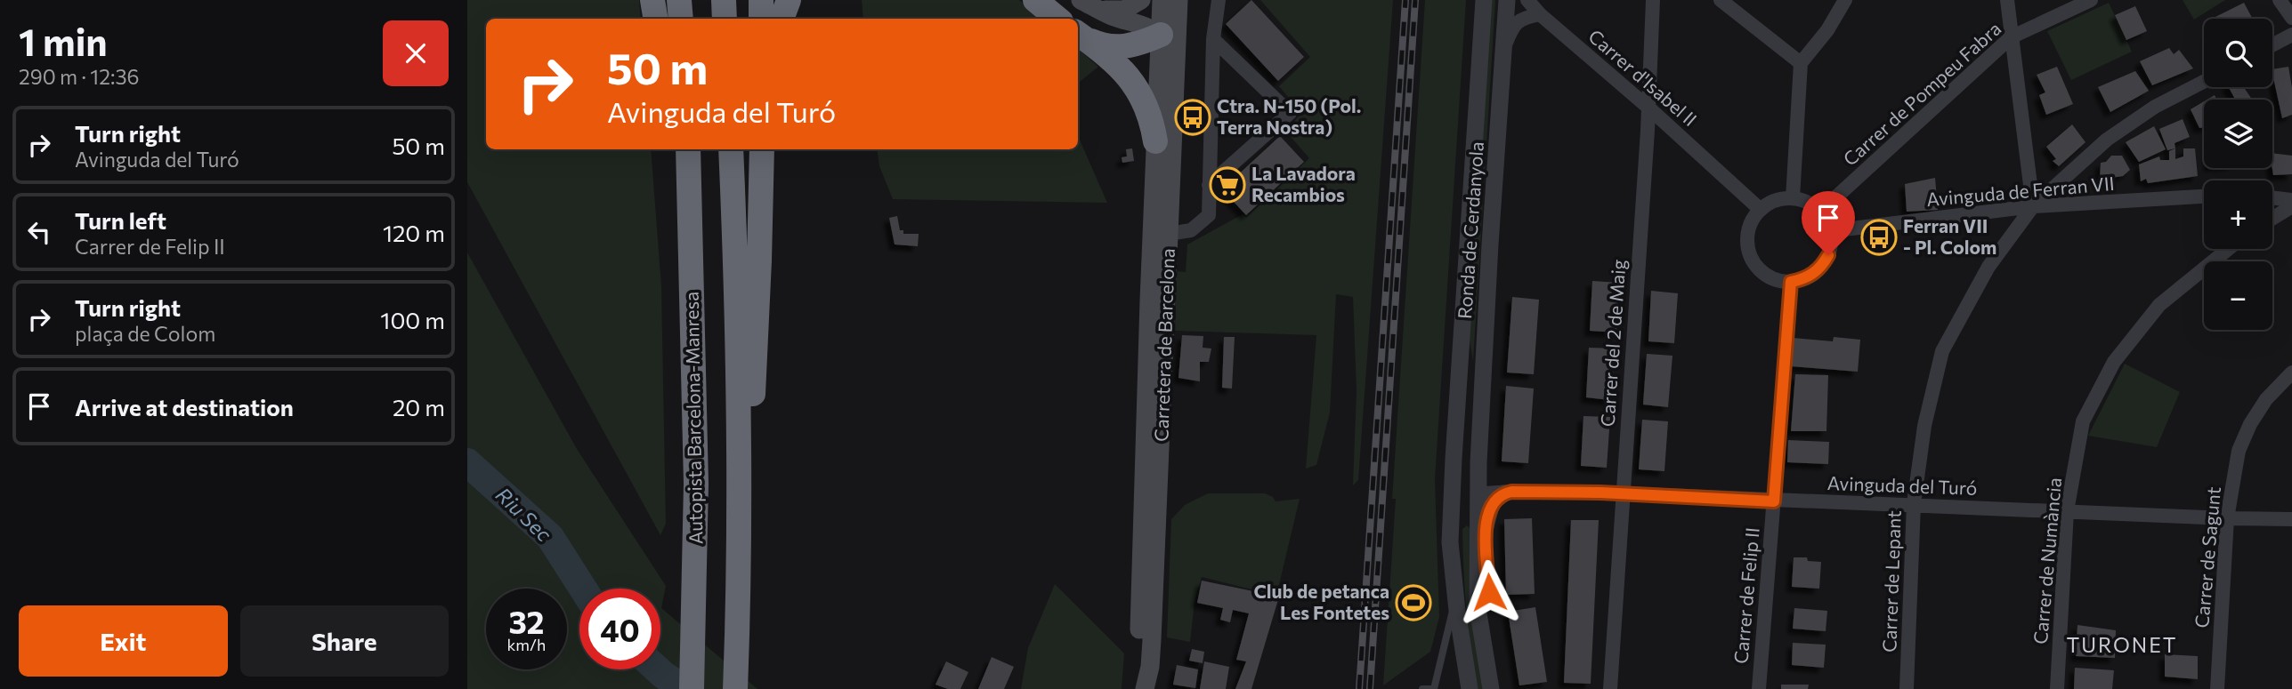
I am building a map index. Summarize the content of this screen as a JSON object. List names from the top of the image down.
{
  "streets": {
    "highway": ["Autopista Barcelona-Manresa"],
    "main road": ["Carretera de Barcelona"],
    "street": [
      "Carrer d'Isabel II",
      "Carrer de Pompeu Fabra",
      "Avinguda de Ferran VII",
      "Ronda de Cerdanyola",
      "Carrer del 2 de Maig",
      "Avinguda del Turó",
      "Carrer de Sagunt",
      "Carrer de Numància",
      "Carrer de Lepant",
      "Carrer de Felip II"
    ]
  },
  "crossings": [
    ["Carrer d'Isabel II", "Carrer de Pompeu Fabra"],
    ["Carrer d'Isabel II", "Avinguda de Ferran VII"],
    ["Carrer d'Isabel II", "Carrer del 2 de Maig"],
    ["Carrer d'Isabel II", "Carrer de Felip II"],
    ["Carrer de Pompeu Fabra", "Avinguda de Ferran VII"],
    ["Carrer de Pompeu Fabra", "Carrer de Felip II"],
    ["Avinguda de Ferran VII", "Carrer de Lepant"],
    ["Avinguda de Ferran VII", "Carrer de Felip II"],
    ["Ronda de Cerdanyola", "Avinguda del Turó"],
    ["Carrer del 2 de Maig", "Avinguda del Turó"],
    ["Avinguda del Turó", "Carrer de Sagunt"],
    ["Avinguda del Turó", "Carrer de Numància"],
    ["Avinguda del Turó", "Carrer de Lepant"],
    ["Avinguda del Turó", "Carrer de Felip II"]
  ],
  "districts": ["TURONET"],
  "water": ["Riu Sec"],
  "places": {
    "bus stop": ["Ctra. N-150 (Pol. Terra Nostra)", "Ferran VII - Pl. Colom"],
    "supermarket": ["La Lavadora Recambios"],
    "sports": ["Club de petanca Les Fontetes"]
  },
  "page": {
    "heading": ["1 min", "290 m · 12:36"],
    "map_buttons": ["+", "−"],
    "turn": ["50 m", "Avinguda del Turó"],
    "list": [
      {
        "name": "Turn right",
        "note": "Avinguda del Turó",
        "value": "50 m"
      },
      {
        "name": "Turn left",
        "note": "Carrer de Felip II",
        "value": "120 m"
      },
      {
        "name": "Turn right",
        "note": "plaça de Colom",
        "value": "100 m"
      },
      {
        "name": "Arrive at destination",
        "value": "20 m"
      }
    ],
    "speed": "32 km/h",
    "limit": "40",
    "buttons": ["Exit", "Share"]
  }
}
